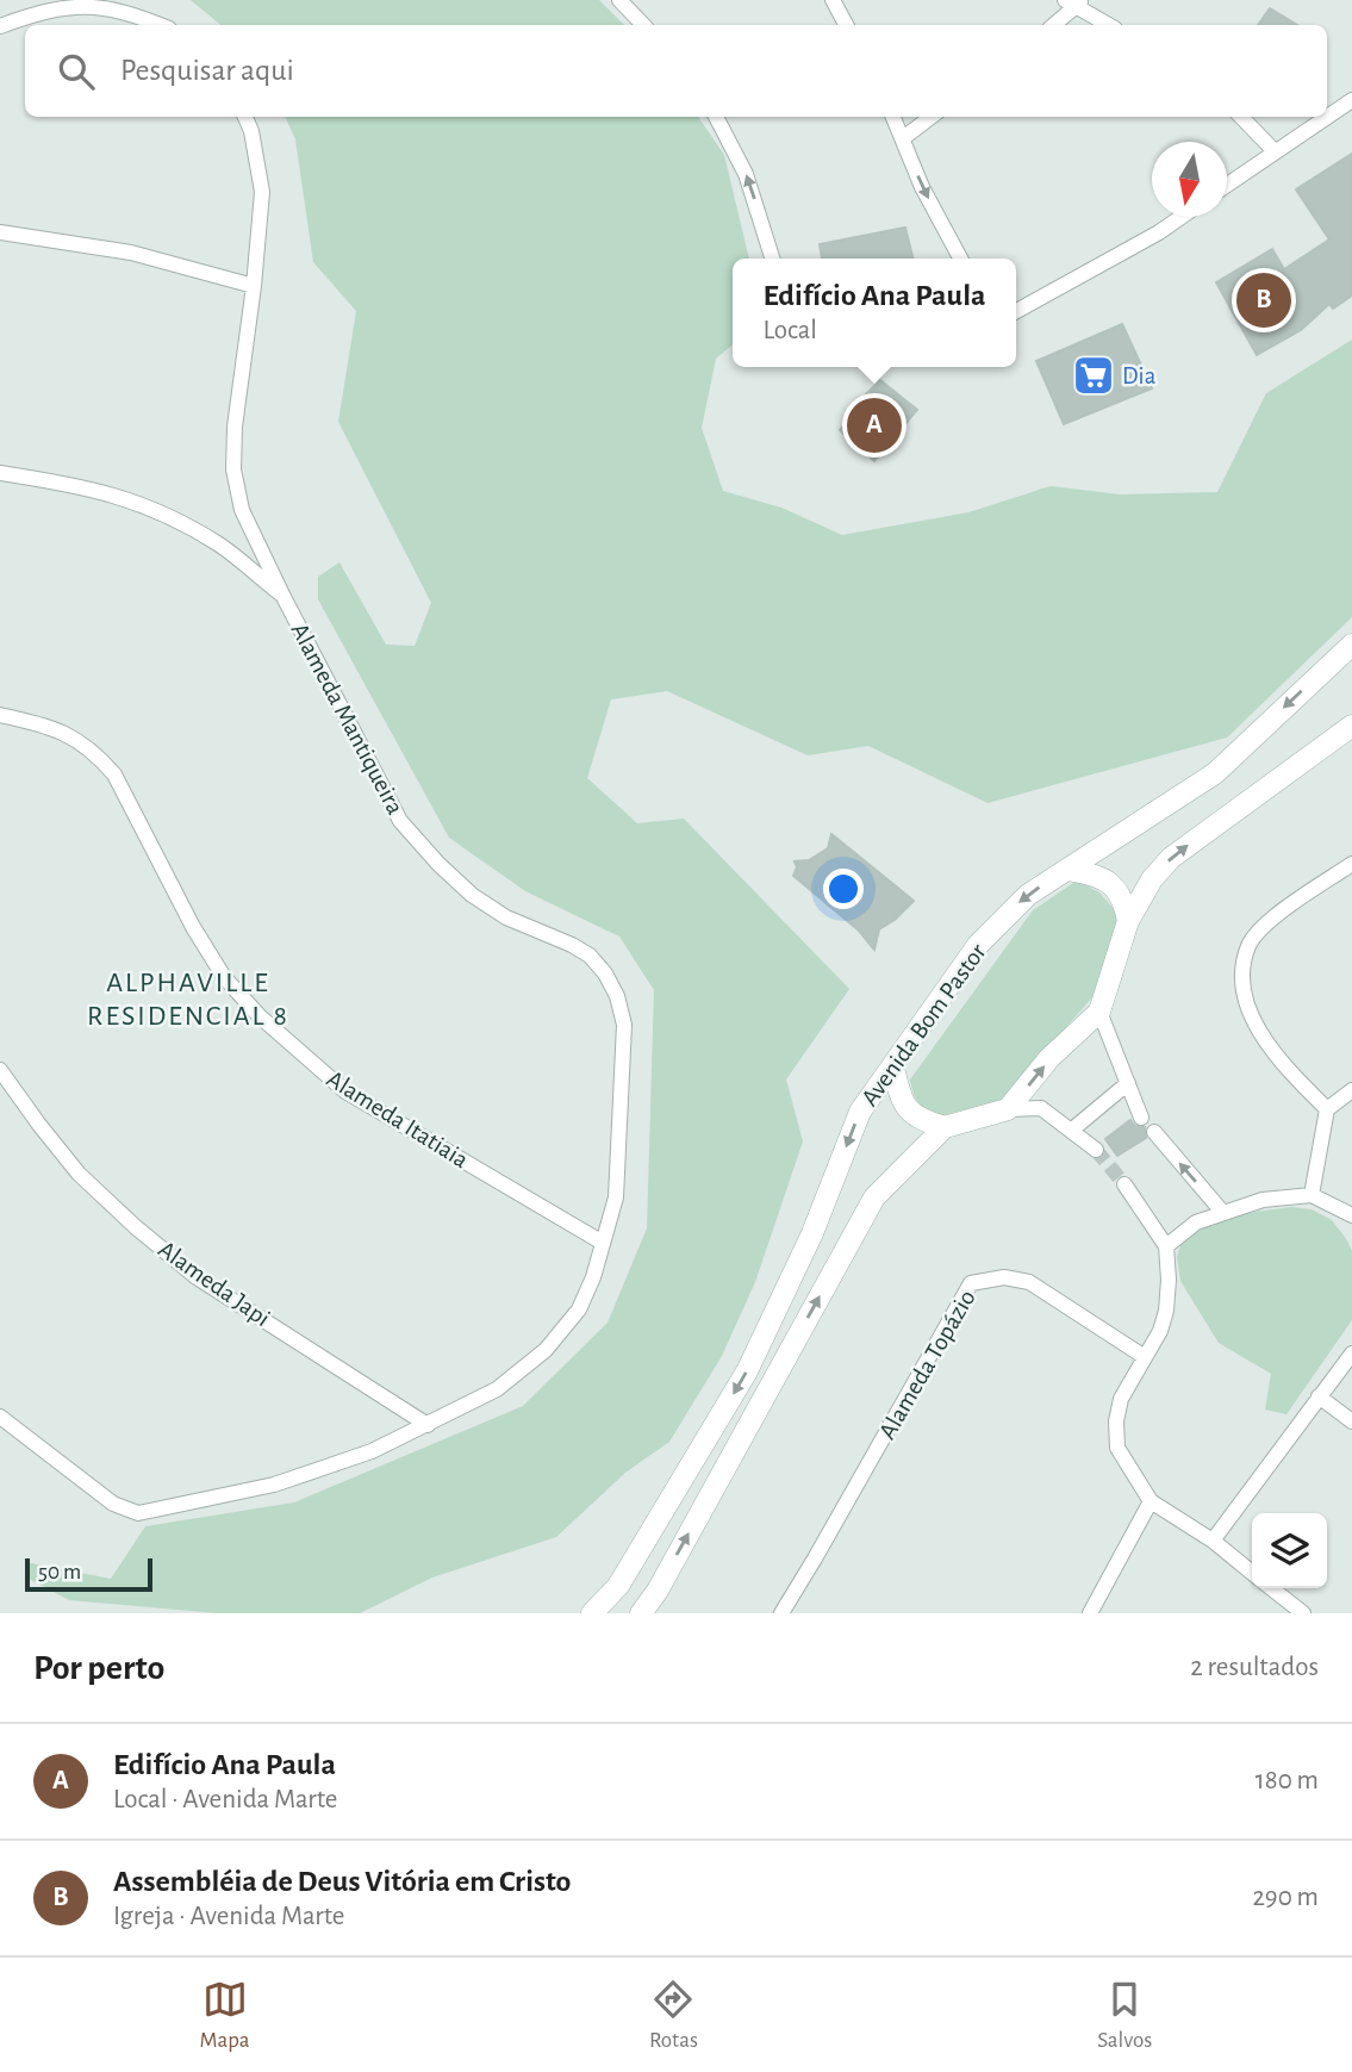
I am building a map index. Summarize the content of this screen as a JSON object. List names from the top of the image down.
{
  "streets": {
    "street": [
      "Alameda Mantiqueira",
      "Avenida Bom Pastor",
      "Alameda Itatiaia",
      "Alameda Japi",
      "Alameda Topázio"
    ]
  },
  "crossings": [
    ["Alameda Mantiqueira", "Alameda Itatiaia"],
    ["Alameda Mantiqueira", "Alameda Japi"]
  ],
  "districts": ["ALPHAVILLE RESIDENCIAL 8"],
  "places": {
    "supermarket": ["Dia"]
  },
  "scale_bar": "50 m",
  "north": "bottom",
  "page": {
    "search": "Pesquisar aqui",
    "popup": ["Edifício Ana Paula", "Local"],
    "pins": ["B", "A"],
    "scale": "50 m",
    "heading": ["Por perto", "2 resultados"],
    "list": [
      {
        "mark": "A",
        "name": "Edifício Ana Paula",
        "note": "Local · Avenida Marte",
        "value": "180 m"
      },
      {
        "mark": "B",
        "name": "Assembléia de Deus Vitória em Cristo",
        "note": "Igreja · Avenida Marte",
        "value": "290 m"
      }
    ],
    "nav": ["Mapa", "Rotas", "Salvos"]
  }
}
